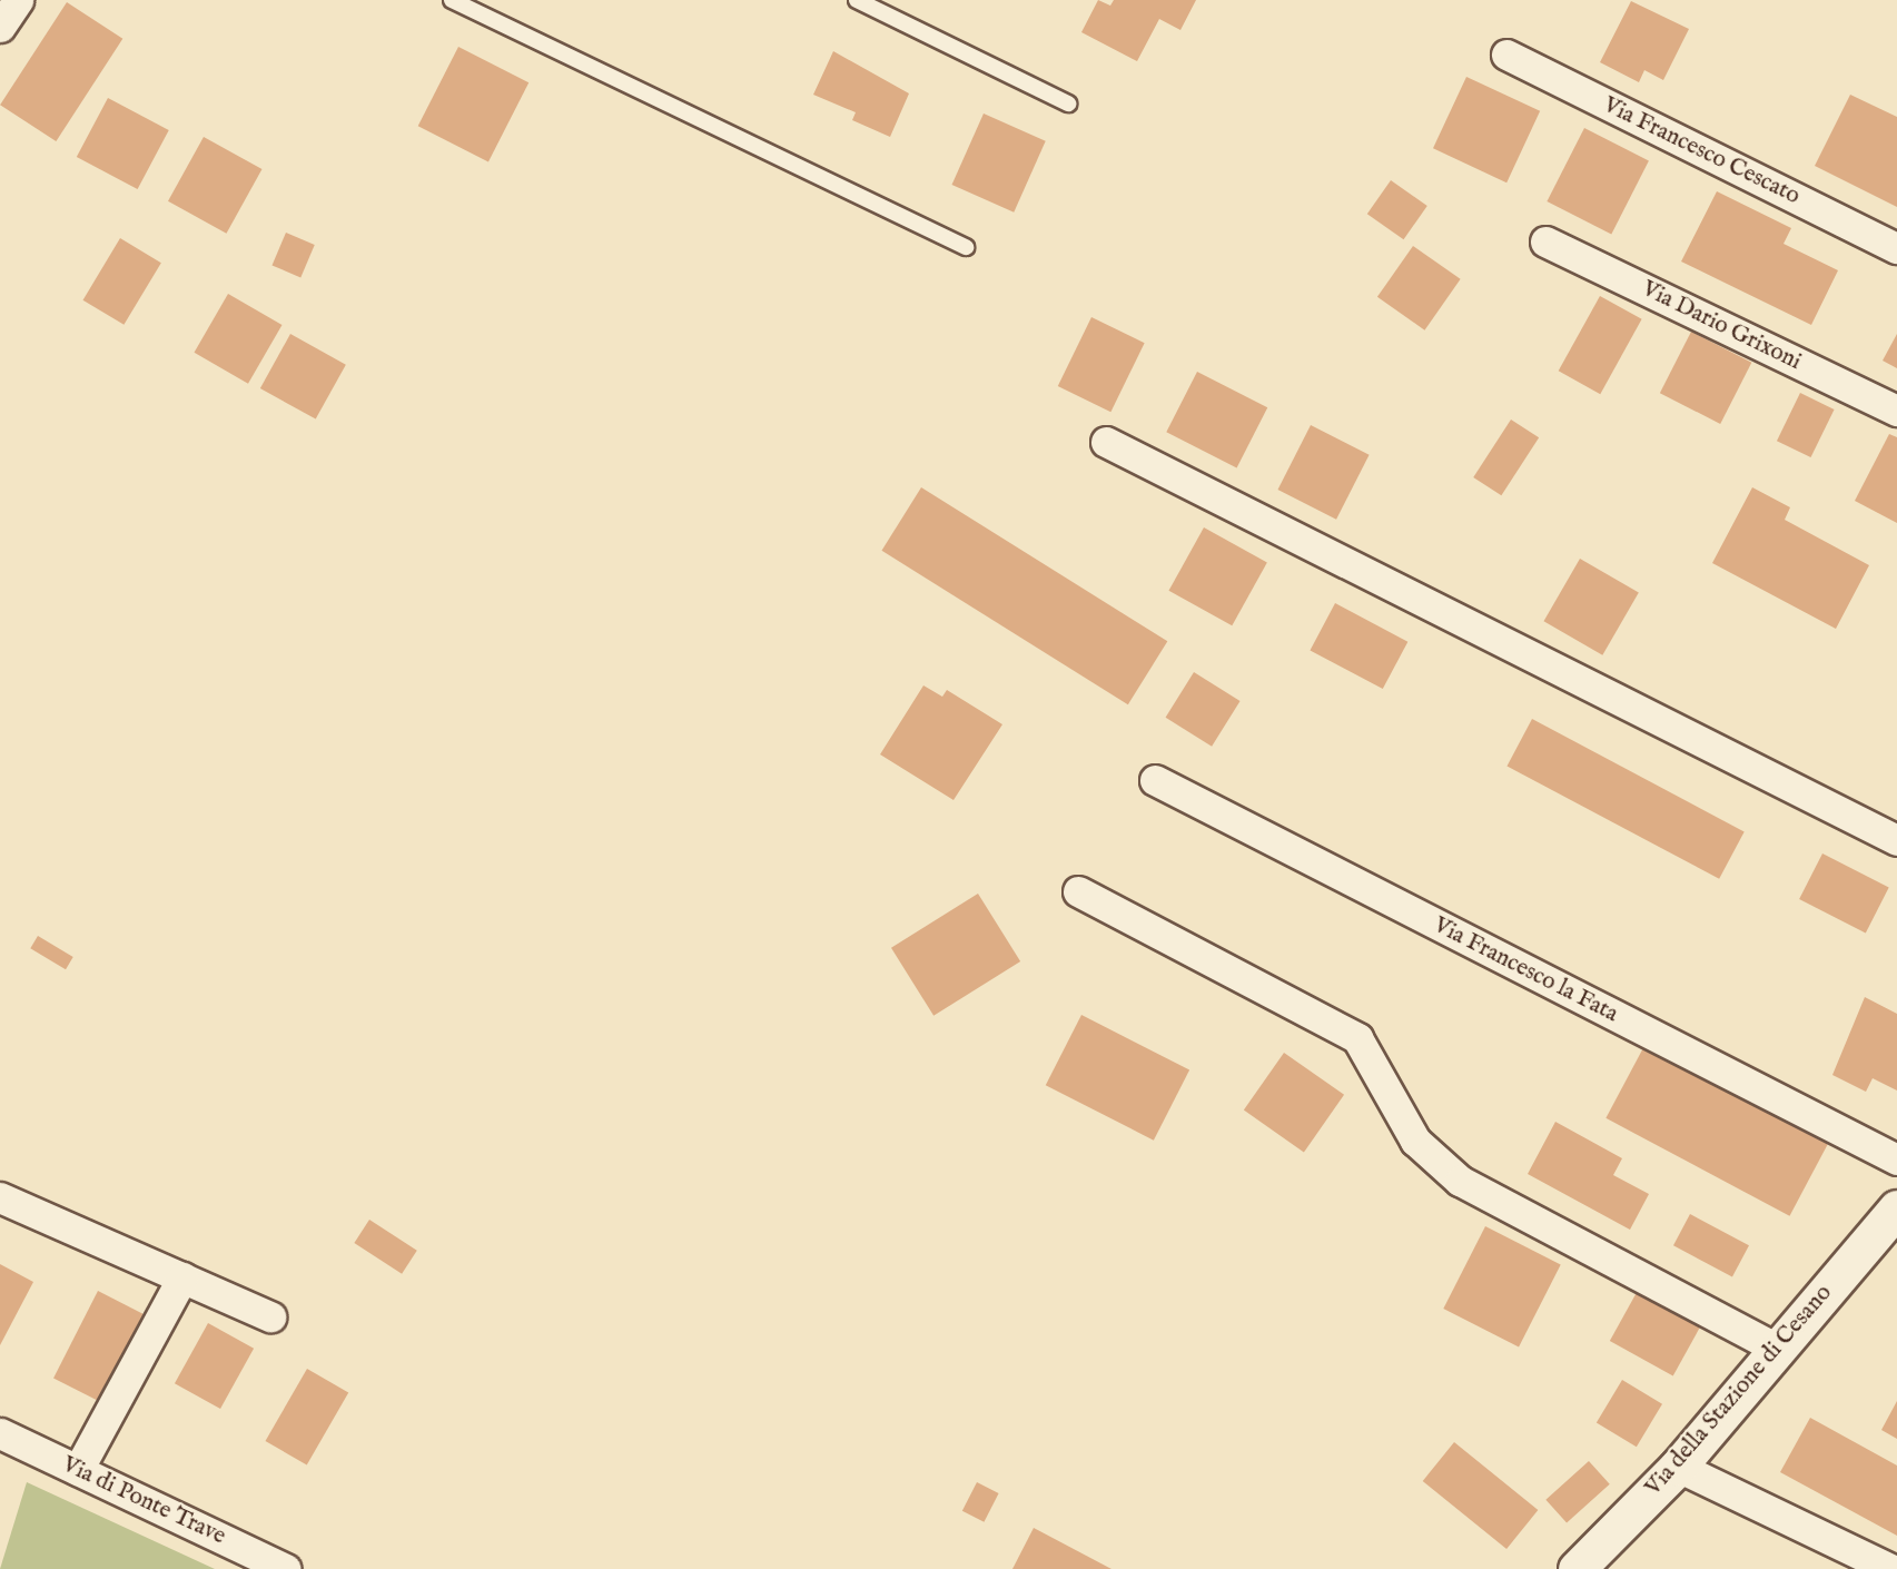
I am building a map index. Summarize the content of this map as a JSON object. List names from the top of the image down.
{
  "streets": {
    "street": [
      "Via Francesco Cescato",
      "Via Dario Grixoni",
      "Via Francesco la Fata",
      "Via della Stazione di Cesano",
      "Via di Ponte Trave"
    ]
  }
}
